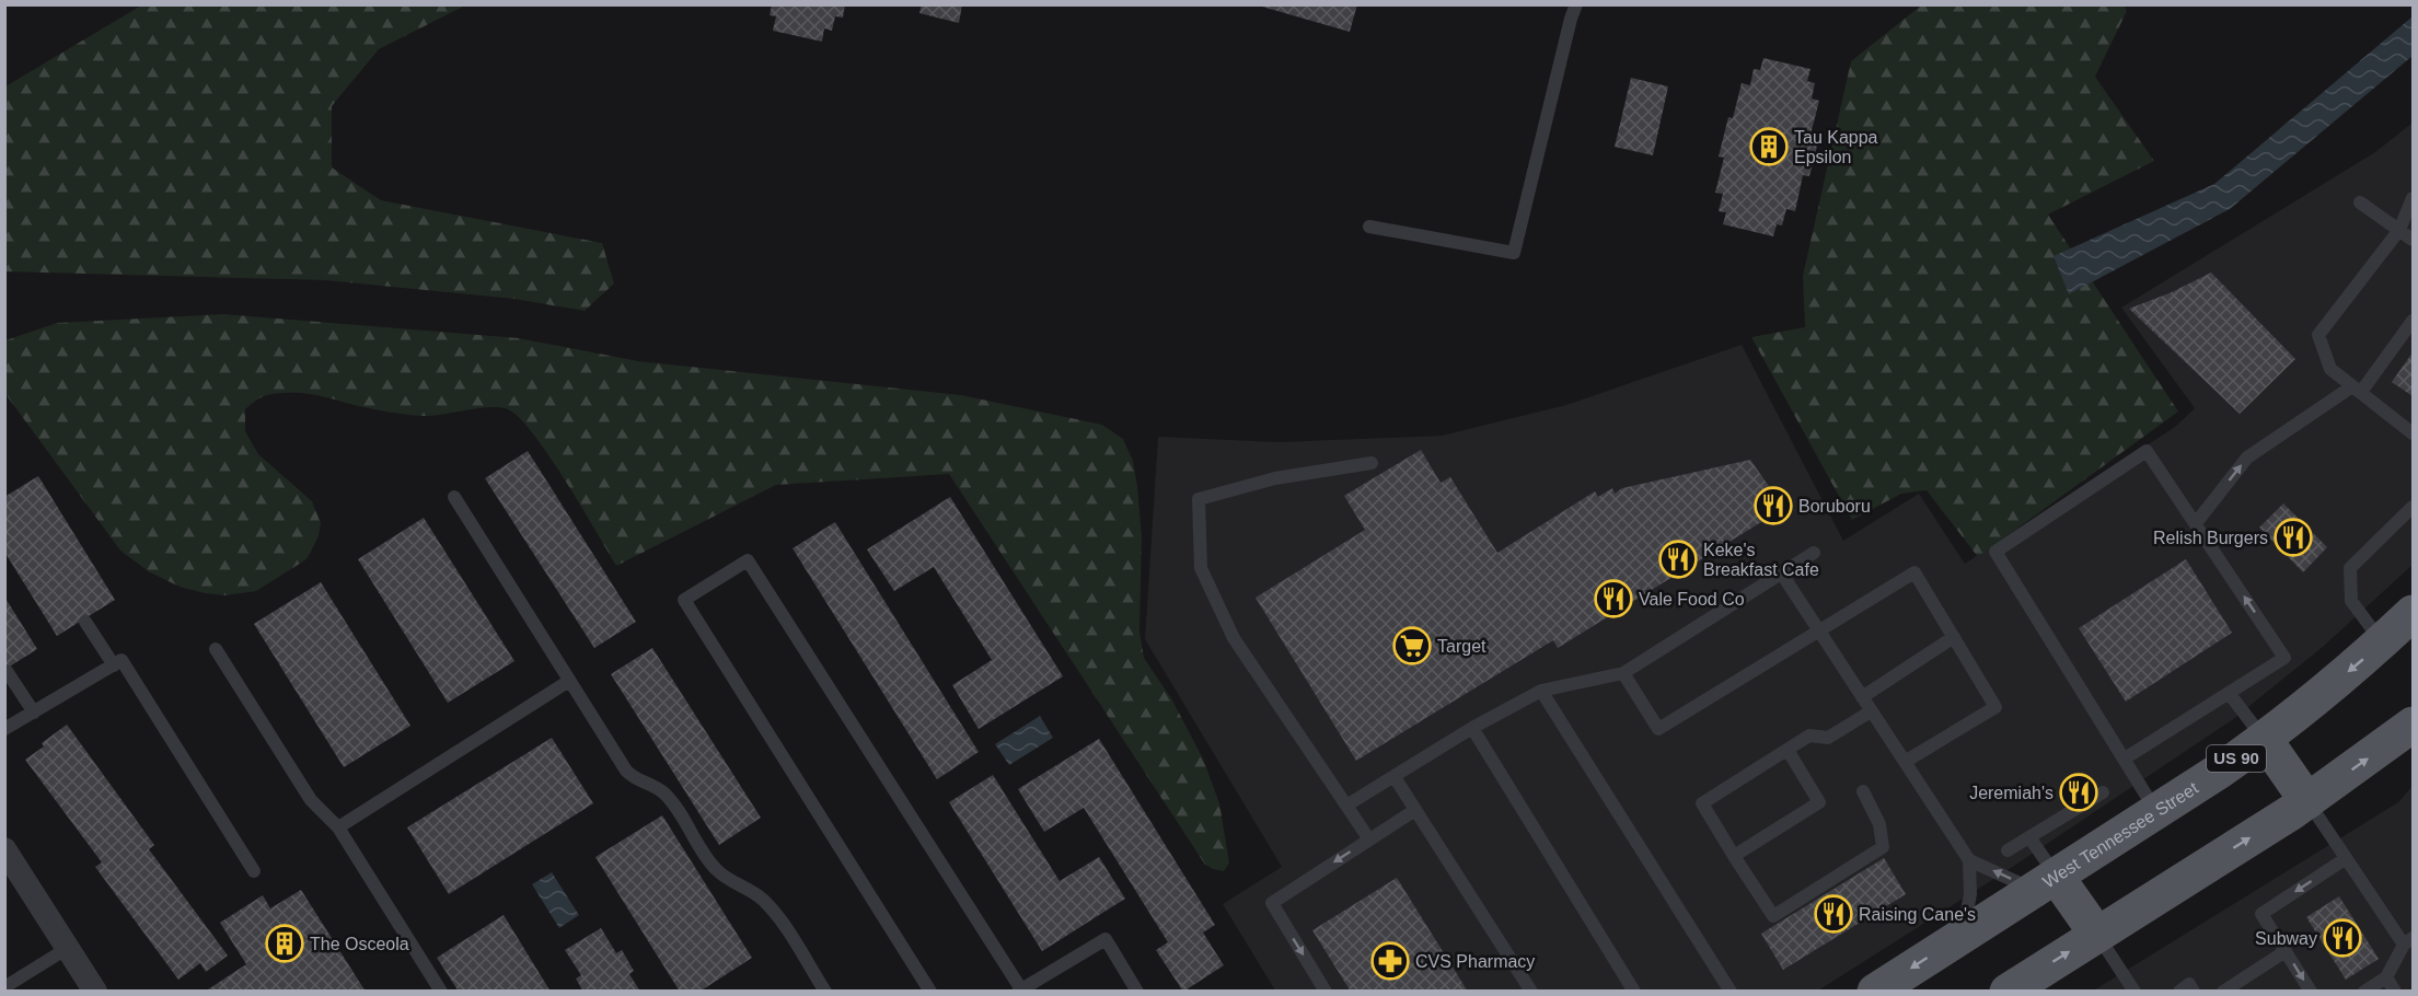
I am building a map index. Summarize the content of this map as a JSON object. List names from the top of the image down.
{
  "streets": {
    "main road": ["US 90", "West Tennessee Street"]
  },
  "places": {
    "building": ["Tau Kappa Epsilon", "The Osceola"],
    "restaurant": [
      "Boruboru",
      "Relish Burgers",
      "Keke's Breakfast Cafe",
      "Vale Food Co",
      "Jeremiah's",
      "Raising Cane's",
      "Subway"
    ],
    "supermarket": ["Target"],
    "pharmacy": ["CVS Pharmacy"]
  }
}
